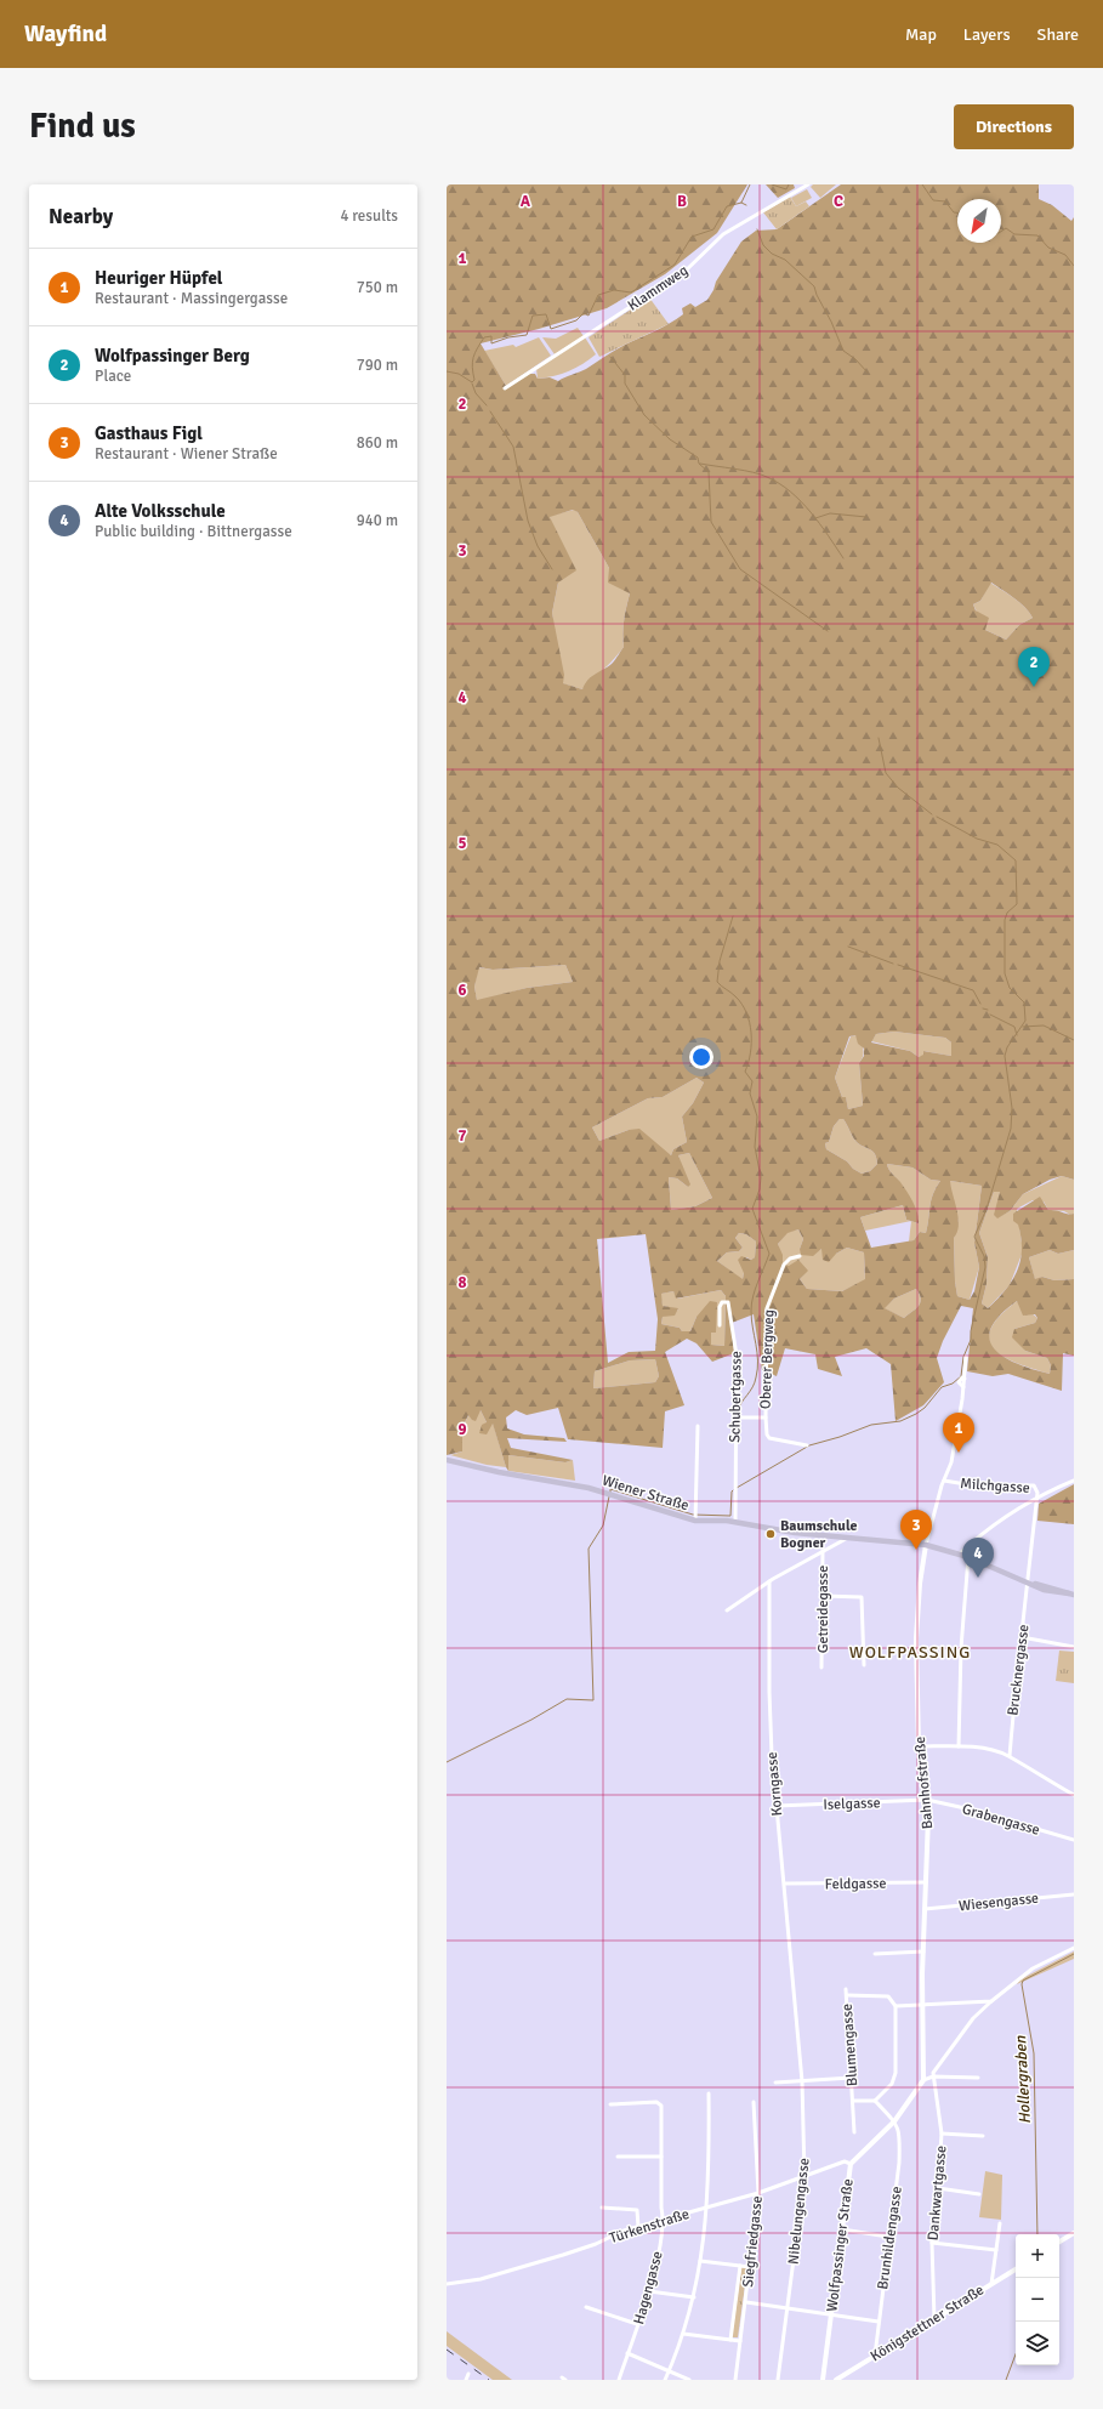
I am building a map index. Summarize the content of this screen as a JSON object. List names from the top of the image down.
{
  "streets": {
    "main road": ["Wiener Straße"],
    "street": [
      "Klammweg",
      "Oberer Bergweg",
      "Schubertgasse",
      "Milchgasse",
      "Getreidegasse",
      "Brucknergasse",
      "Bahnhofstraße",
      "Korngasse",
      "Iselgasse",
      "Grabengasse",
      "Feldgasse",
      "Wiesengasse",
      "Blumengasse",
      "Dankwartgasse",
      "Nibelungengasse",
      "Türkenstraße",
      "Brunhildengasse",
      "Siegfriedgasse",
      "Wolfpassinger Straße",
      "Hagengasse",
      "Königstettner Straße"
    ]
  },
  "crossings": [
    ["Schubertgasse", "Wiener Straße"],
    ["Milchgasse", "Brucknergasse"],
    ["Wiener Straße", "Brucknergasse"],
    ["Wiener Straße", "Bahnhofstraße"],
    ["Bahnhofstraße", "Iselgasse"],
    ["Bahnhofstraße", "Grabengasse"],
    ["Bahnhofstraße", "Feldgasse"],
    ["Bahnhofstraße", "Wiesengasse"],
    ["Bahnhofstraße", "Wolfpassinger Straße"],
    ["Korngasse", "Iselgasse"],
    ["Korngasse", "Feldgasse"],
    ["Korngasse", "Nibelungengasse"],
    ["Iselgasse", "Grabengasse"],
    ["Dankwartgasse", "Königstettner Straße"],
    ["Nibelungengasse", "Türkenstraße"],
    ["Türkenstraße", "Siegfriedgasse"],
    ["Türkenstraße", "Wolfpassinger Straße"],
    ["Türkenstraße", "Hagengasse"],
    ["Brunhildengasse", "Wolfpassinger Straße"],
    ["Brunhildengasse", "Königstettner Straße"]
  ],
  "districts": ["WOLFPASSING"],
  "water": ["Hollergraben"],
  "places": ["Baumschule Bogner"],
  "north": "bottom left",
  "page": {
    "header": "Wayfind",
    "nav": ["Map", "Layers", "Share"],
    "buttons": "Directions",
    "title": "Find us",
    "heading": ["Nearby", "4 results"],
    "list": [
      {
        "mark": "1",
        "name": "Heuriger Hüpfel",
        "note": "Restaurant · Massingergasse",
        "value": "750 m"
      },
      {
        "mark": "2",
        "name": "Wolfpassinger Berg",
        "note": "Place",
        "value": "790 m"
      },
      {
        "mark": "3",
        "name": "Gasthaus Figl",
        "note": "Restaurant · Wiener Straße",
        "value": "860 m"
      },
      {
        "mark": "4",
        "name": "Alte Volksschule",
        "note": "Public building · Bittnergasse",
        "value": "940 m"
      }
    ],
    "pins": [
      "2",
      "1",
      "3",
      "4"
    ],
    "map_buttons": ["+", "−"]
  },
  "grid": {
    "columns": ["A", "B", "C"],
    "rows": [
      "1",
      "2",
      "3",
      "4",
      "5",
      "6",
      "7",
      "8",
      "9"
    ]
  }
}
